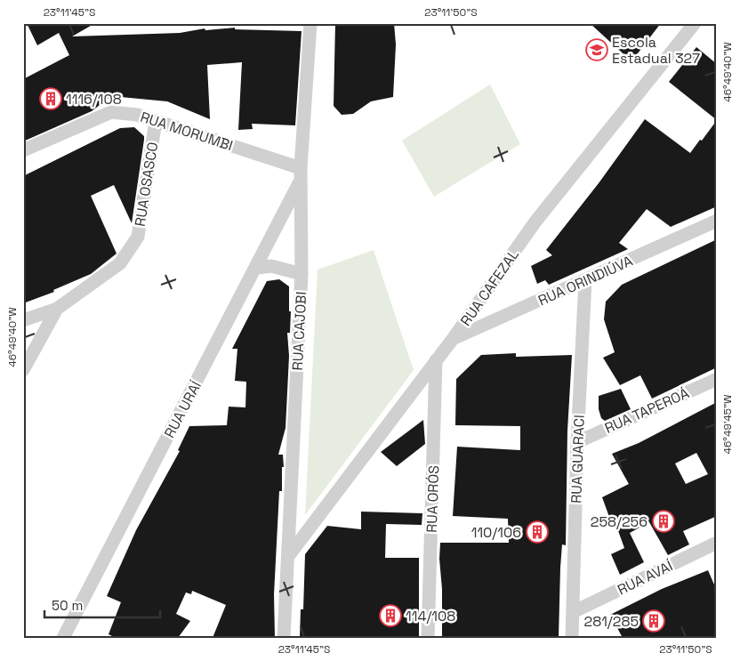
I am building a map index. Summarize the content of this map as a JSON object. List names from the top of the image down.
{
  "streets": {
    "street": [
      "RUA MORUMBI",
      "RUA OSASCO",
      "RUA ORINDIÚVA",
      "RUA CAFEZAL",
      "RUA CAJOBI",
      "RUA URAÍ",
      "RUA TAPEROÁ",
      "RUA GUARACI",
      "RUA ORÓS",
      "RUA AVAÍ"
    ]
  },
  "crossings": [
    ["RUA MORUMBI", "RUA OSASCO"],
    ["RUA MORUMBI", "RUA CAJOBI"],
    ["RUA MORUMBI", "RUA URAÍ"],
    ["RUA ORINDIÚVA", "RUA CAFEZAL"],
    ["RUA ORINDIÚVA", "RUA GUARACI"],
    ["RUA CAFEZAL", "RUA CAJOBI"],
    ["RUA CAFEZAL", "RUA ORÓS"],
    ["RUA CAJOBI", "RUA URAÍ"],
    ["RUA TAPEROÁ", "RUA GUARACI"],
    ["RUA GUARACI", "RUA AVAÍ"]
  ],
  "places": {
    "school or university": ["Escola Estadual 327"],
    "building": [
      "1116/108",
      "258/256",
      "110/106",
      "114/108",
      "281/285"
    ]
  },
  "scale_bar": "50 m",
  "coordinates": [
    "23°11'45\"S",
    "23°11'50\"S",
    "46°49'40\"W",
    "46°49'45\"W"
  ]
}
